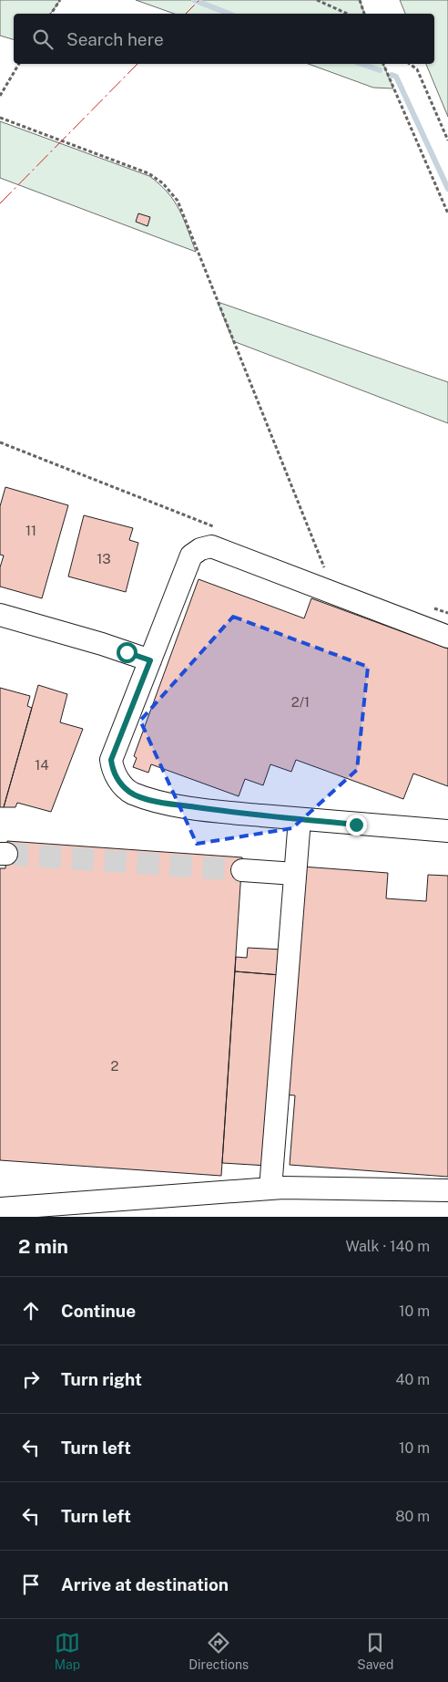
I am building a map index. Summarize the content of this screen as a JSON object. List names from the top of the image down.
{
  "house_numbers": [
    "11",
    "13",
    "2/1",
    "14",
    "2"
  ],
  "page": {
    "search": "Search here",
    "heading": ["2 min", "Walk · 140 m"],
    "list": [
      ["Continue", "10 m"],
      ["Turn right", "40 m"],
      ["Turn left", "10 m"],
      ["Turn left", "80 m"],
      "Arrive at destination"
    ],
    "nav": ["Map", "Directions", "Saved"]
  }
}
